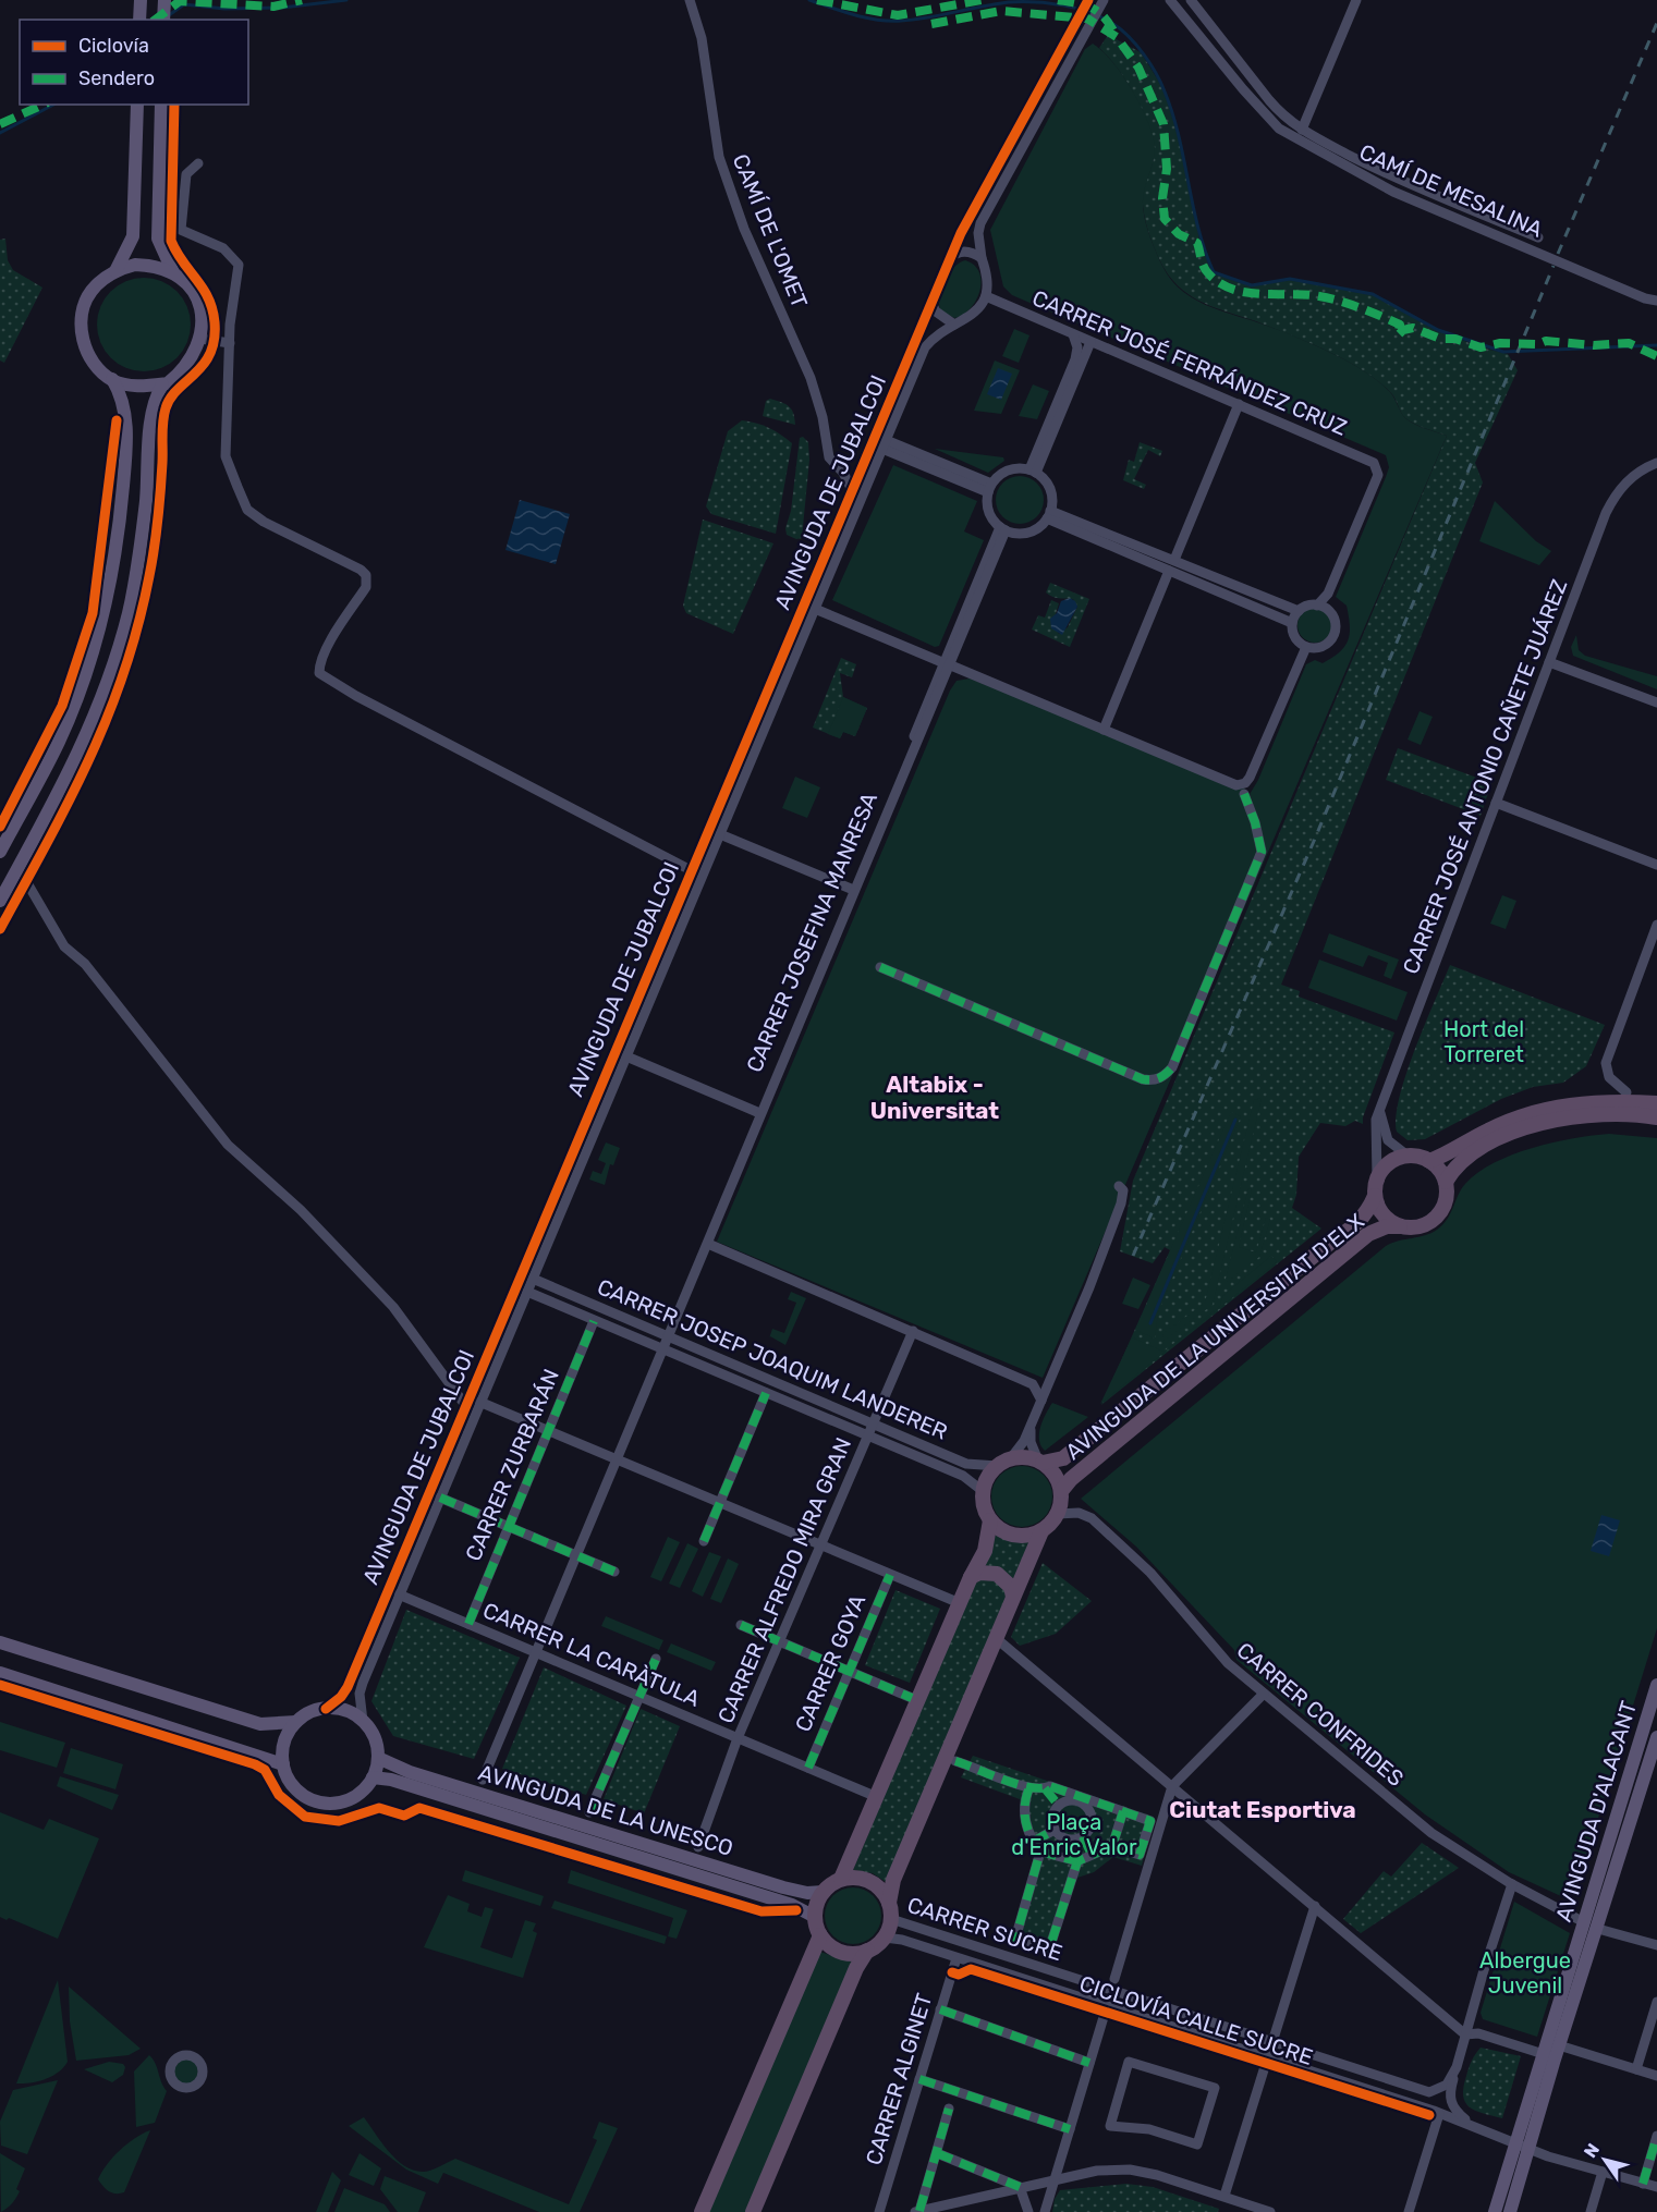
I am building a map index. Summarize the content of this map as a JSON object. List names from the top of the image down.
{
  "streets": {
    "highway": ["AVINGUDA DE LA UNIVERSITAT D'ELX"],
    "main road": ["AVINGUDA DE LA UNESCO", "AVINGUDA D'ALACANT"],
    "street": [
      "CAMÍ DE MESALINA",
      "CAMÍ DE L'OMET",
      "CARRER JOSÉ FERRÁNDEZ CRUZ",
      "AVINGUDA DE JUBALCOI",
      "CARRER JOSÉ ANTONIO CAÑETE JUÁREZ",
      "CARRER JOSEFINA MANRESA",
      "CARRER JOSEP JOAQUIM LANDERER",
      "CARRER ZURBARÁN",
      "CARRER ALFREDO MIRA GRAN",
      "CARRER LA CARÀTULA",
      "CARRER GOYA",
      "CARRER CONFRIDES",
      "CARRER SUCRE",
      "CARRER ALGINET"
    ],
    "cycle path": ["CICLOVÍA CALLE SUCRE"]
  },
  "crossings": [
    ["CAMÍ DE L'OMET", "AVINGUDA DE JUBALCOI"],
    ["CARRER JOSÉ FERRÁNDEZ CRUZ", "AVINGUDA DE JUBALCOI"],
    ["AVINGUDA DE JUBALCOI", "CARRER JOSEP JOAQUIM LANDERER"],
    ["AVINGUDA DE JUBALCOI", "CARRER LA CARÀTULA"],
    ["AVINGUDA DE JUBALCOI", "AVINGUDA DE LA UNESCO"],
    ["CARRER JOSÉ ANTONIO CAÑETE JUÁREZ", "AVINGUDA DE LA UNIVERSITAT D'ELX"],
    ["CARRER JOSEFINA MANRESA", "CARRER JOSEP JOAQUIM LANDERER"],
    ["AVINGUDA DE LA UNIVERSITAT D'ELX", "CARRER JOSEP JOAQUIM LANDERER"],
    ["AVINGUDA DE LA UNIVERSITAT D'ELX", "CARRER CONFRIDES"],
    ["CARRER JOSEP JOAQUIM LANDERER", "CARRER ZURBARÁN"],
    ["CARRER JOSEP JOAQUIM LANDERER", "CARRER ALFREDO MIRA GRAN"],
    ["CARRER JOSEP JOAQUIM LANDERER", "CARRER CONFRIDES"],
    ["CARRER ZURBARÁN", "CARRER LA CARÀTULA"],
    ["CARRER ALFREDO MIRA GRAN", "CARRER LA CARÀTULA"],
    ["CARRER LA CARÀTULA", "CARRER GOYA"],
    ["CARRER CONFRIDES", "AVINGUDA D'ALACANT"],
    ["AVINGUDA DE LA UNESCO", "CARRER SUCRE"],
    ["AVINGUDA D'ALACANT", "CARRER SUCRE"],
    ["CARRER SUCRE", "CARRER ALGINET"]
  ],
  "districts": ["Altabix - Universitat", "Ciutat Esportiva"],
  "parks": ["Hort del Torreret", "Plaça d'Enric Valor", "Albergue Juvenil"],
  "legend": ["Ciclovía", "Sendero"],
  "north": "top left"
}
